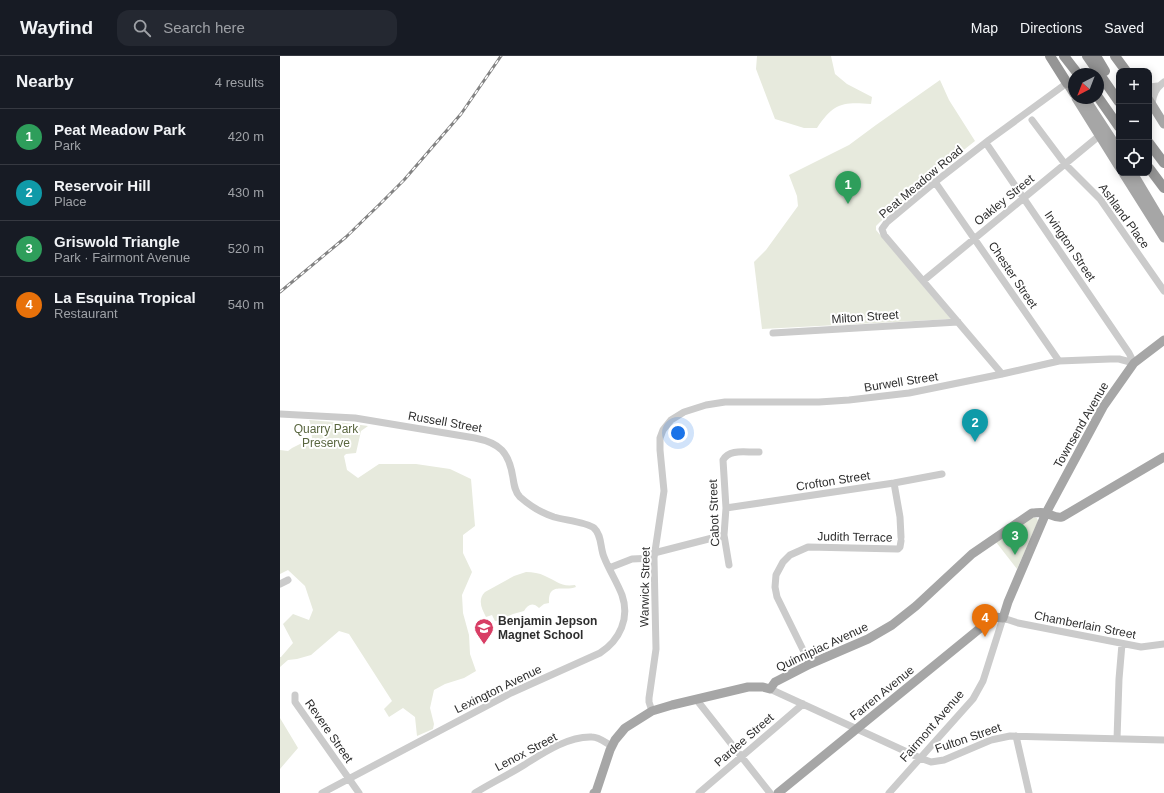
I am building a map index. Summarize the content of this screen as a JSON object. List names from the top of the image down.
{
  "streets": {
    "main road": [
      "Townsend Avenue",
      "Quinnipiac Avenue",
      "Farren Avenue",
      "Fairmont Avenue"
    ],
    "street": [
      "Peat Meadow Road",
      "Oakley Street",
      "Ashland Place",
      "Irvington Street",
      "Chester Street",
      "Milton Street",
      "Burwell Street",
      "Russell Street",
      "Crofton Street",
      "Cabot Street",
      "Judith Terrace",
      "Warwick Street",
      "Chamberlain Street",
      "Lexington Avenue",
      "Revere Street",
      "Fulton Street",
      "Pardee Street",
      "Lenox Street"
    ]
  },
  "crossings": [
    ["Peat Meadow Road", "Oakley Street"],
    ["Peat Meadow Road", "Irvington Street"],
    ["Peat Meadow Road", "Chester Street"],
    ["Peat Meadow Road", "Milton Street"],
    ["Peat Meadow Road", "Burwell Street"],
    ["Oakley Street", "Ashland Place"],
    ["Oakley Street", "Irvington Street"],
    ["Oakley Street", "Chester Street"],
    ["Irvington Street", "Burwell Street"],
    ["Irvington Street", "Townsend Avenue"],
    ["Chester Street", "Burwell Street"],
    ["Burwell Street", "Townsend Avenue"],
    ["Burwell Street", "Warwick Street"],
    ["Russell Street", "Lexington Avenue"],
    ["Townsend Avenue", "Quinnipiac Avenue"],
    ["Townsend Avenue", "Fairmont Avenue"],
    ["Crofton Street", "Cabot Street"],
    ["Crofton Street", "Judith Terrace"],
    ["Judith Terrace", "Quinnipiac Avenue"],
    ["Warwick Street", "Quinnipiac Avenue"],
    ["Chamberlain Street", "Farren Avenue"],
    ["Chamberlain Street", "Fairmont Avenue"],
    ["Quinnipiac Avenue", "Fairmont Avenue"],
    ["Quinnipiac Avenue", "Fulton Street"],
    ["Quinnipiac Avenue", "Lenox Street"],
    ["Lexington Avenue", "Revere Street"],
    ["Farren Avenue", "Fairmont Avenue"],
    ["Farren Avenue", "Fulton Street"],
    ["Fairmont Avenue", "Fulton Street"],
    ["Fulton Street", "Pardee Street"]
  ],
  "parks": ["Quarry Park Preserve"],
  "places": {
    "school or university": ["Benjamin Jepson Magnet School"]
  },
  "north": "bottom left",
  "page": {
    "header": "Wayfind",
    "search": "Search here",
    "nav": ["Map", "Directions", "Saved"],
    "heading": ["Nearby", "4 results"],
    "map_buttons": ["+", "−"],
    "list": [
      {
        "mark": "1",
        "name": "Peat Meadow Park",
        "note": "Park",
        "value": "420 m"
      },
      {
        "mark": "2",
        "name": "Reservoir Hill",
        "note": "Place",
        "value": "430 m"
      },
      {
        "mark": "3",
        "name": "Griswold Triangle",
        "note": "Park · Fairmont Avenue",
        "value": "520 m"
      },
      {
        "mark": "4",
        "name": "La Esquina Tropical",
        "note": "Restaurant",
        "value": "540 m"
      }
    ],
    "pins": [
      "1",
      "2",
      "3",
      "4"
    ]
  }
}
